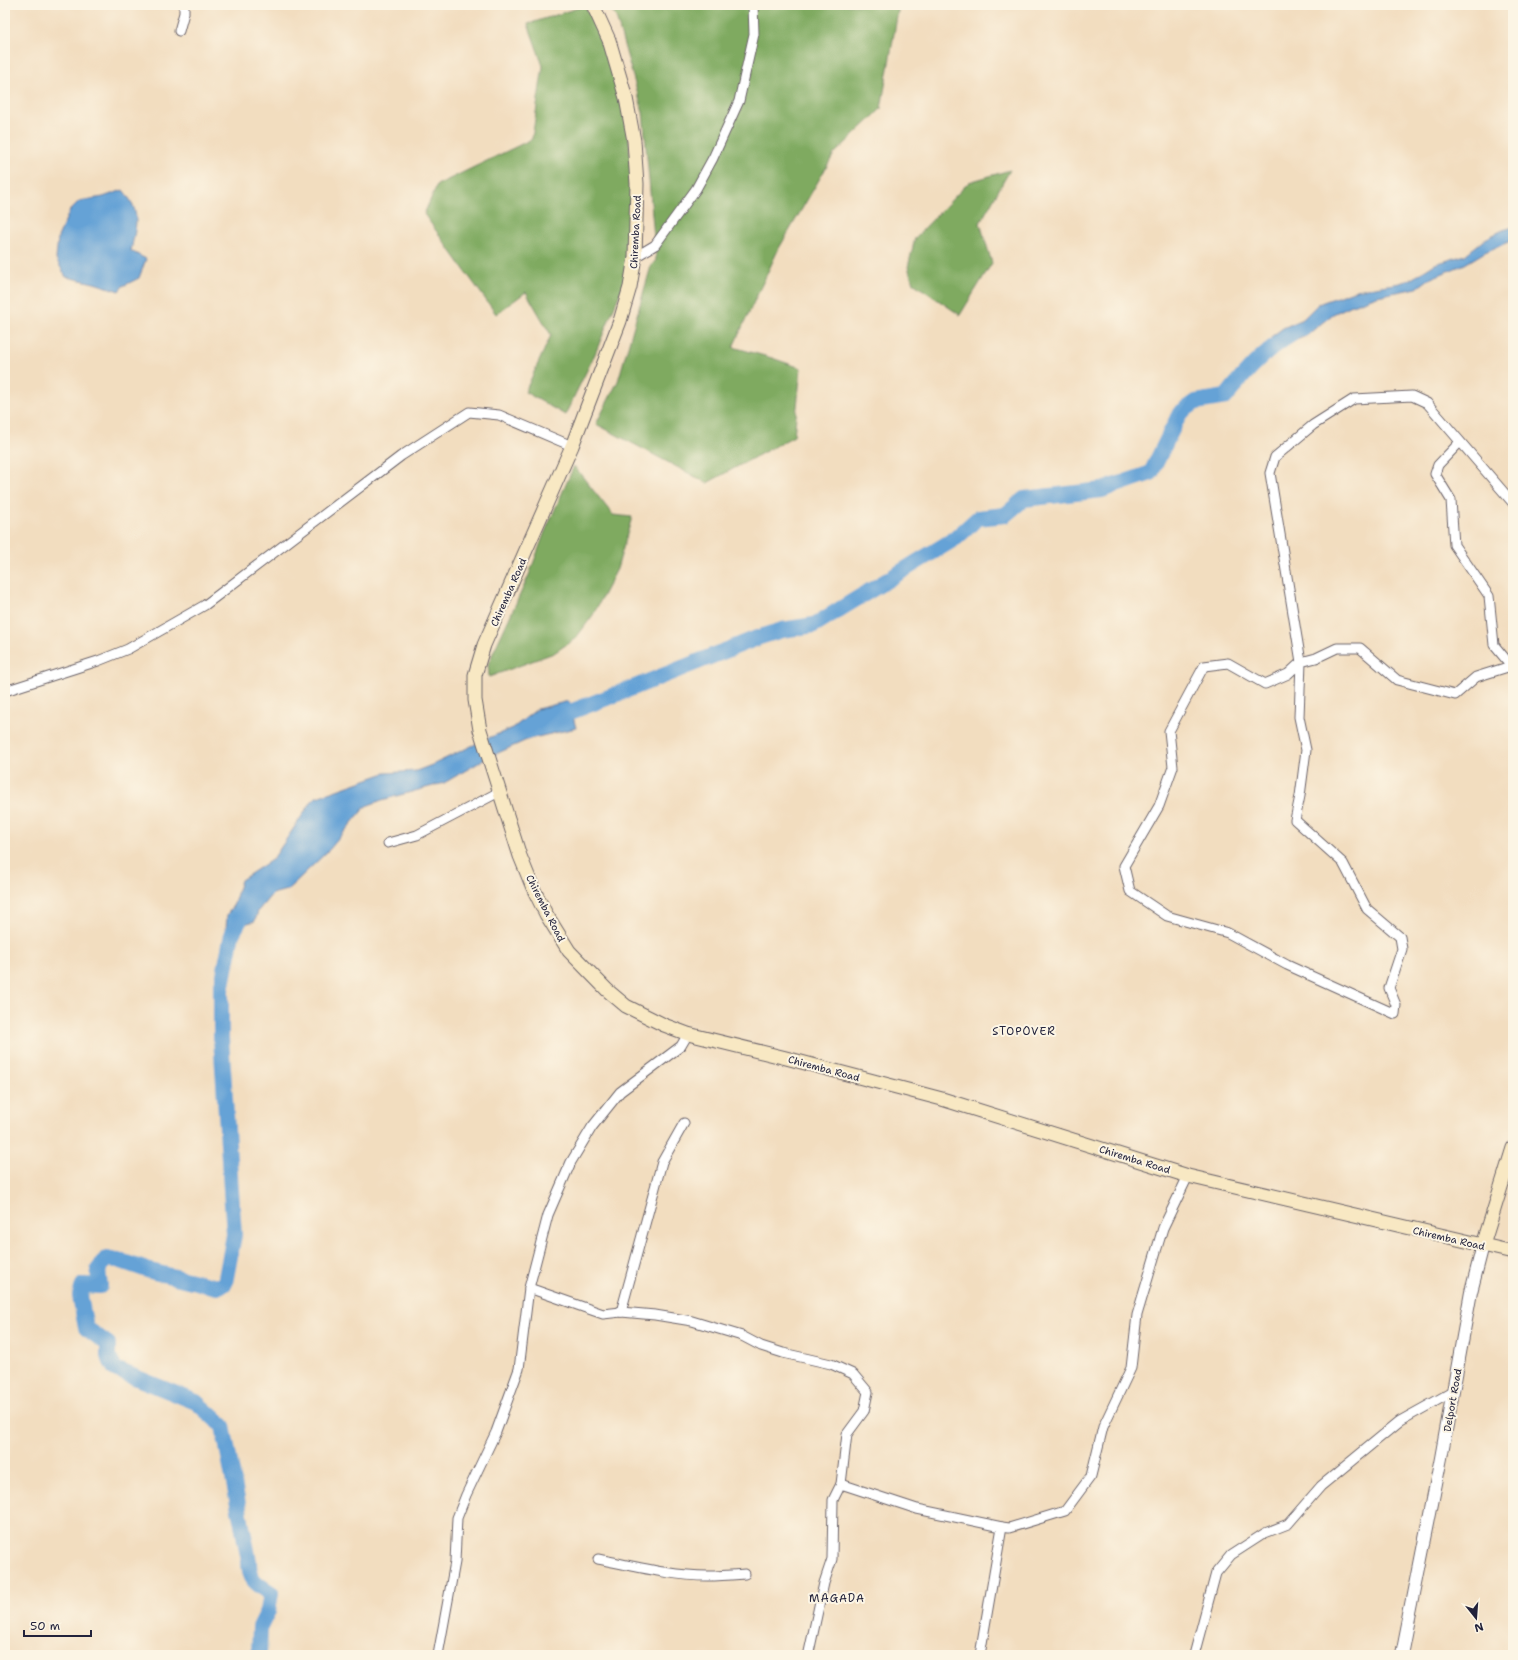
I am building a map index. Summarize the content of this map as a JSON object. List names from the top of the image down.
{
  "streets": {
    "main road": ["Chiremba Road", "Delport Road"]
  },
  "crossings": [
    ["Chiremba Road", "Delport Road"]
  ],
  "districts": ["STOPOVER", "MAGADA"],
  "scale_bar": "50 m",
  "north": "bottom"
}
